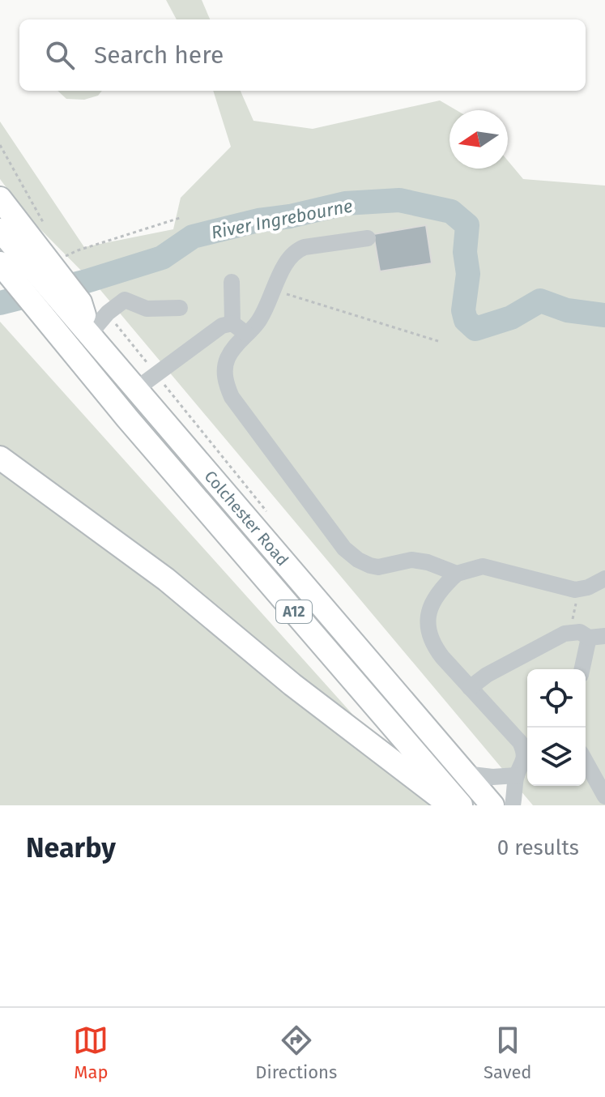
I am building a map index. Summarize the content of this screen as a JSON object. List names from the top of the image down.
{
  "streets": {
    "highway": ["Colchester Road", "A12"]
  },
  "crossings": [
    ["Colchester Road", "A12"]
  ],
  "water": ["River Ingrebourne"],
  "north": "left",
  "page": {
    "search": "Search here",
    "heading": ["Nearby", "0 results"],
    "nav": ["Map", "Directions", "Saved"]
  }
}
